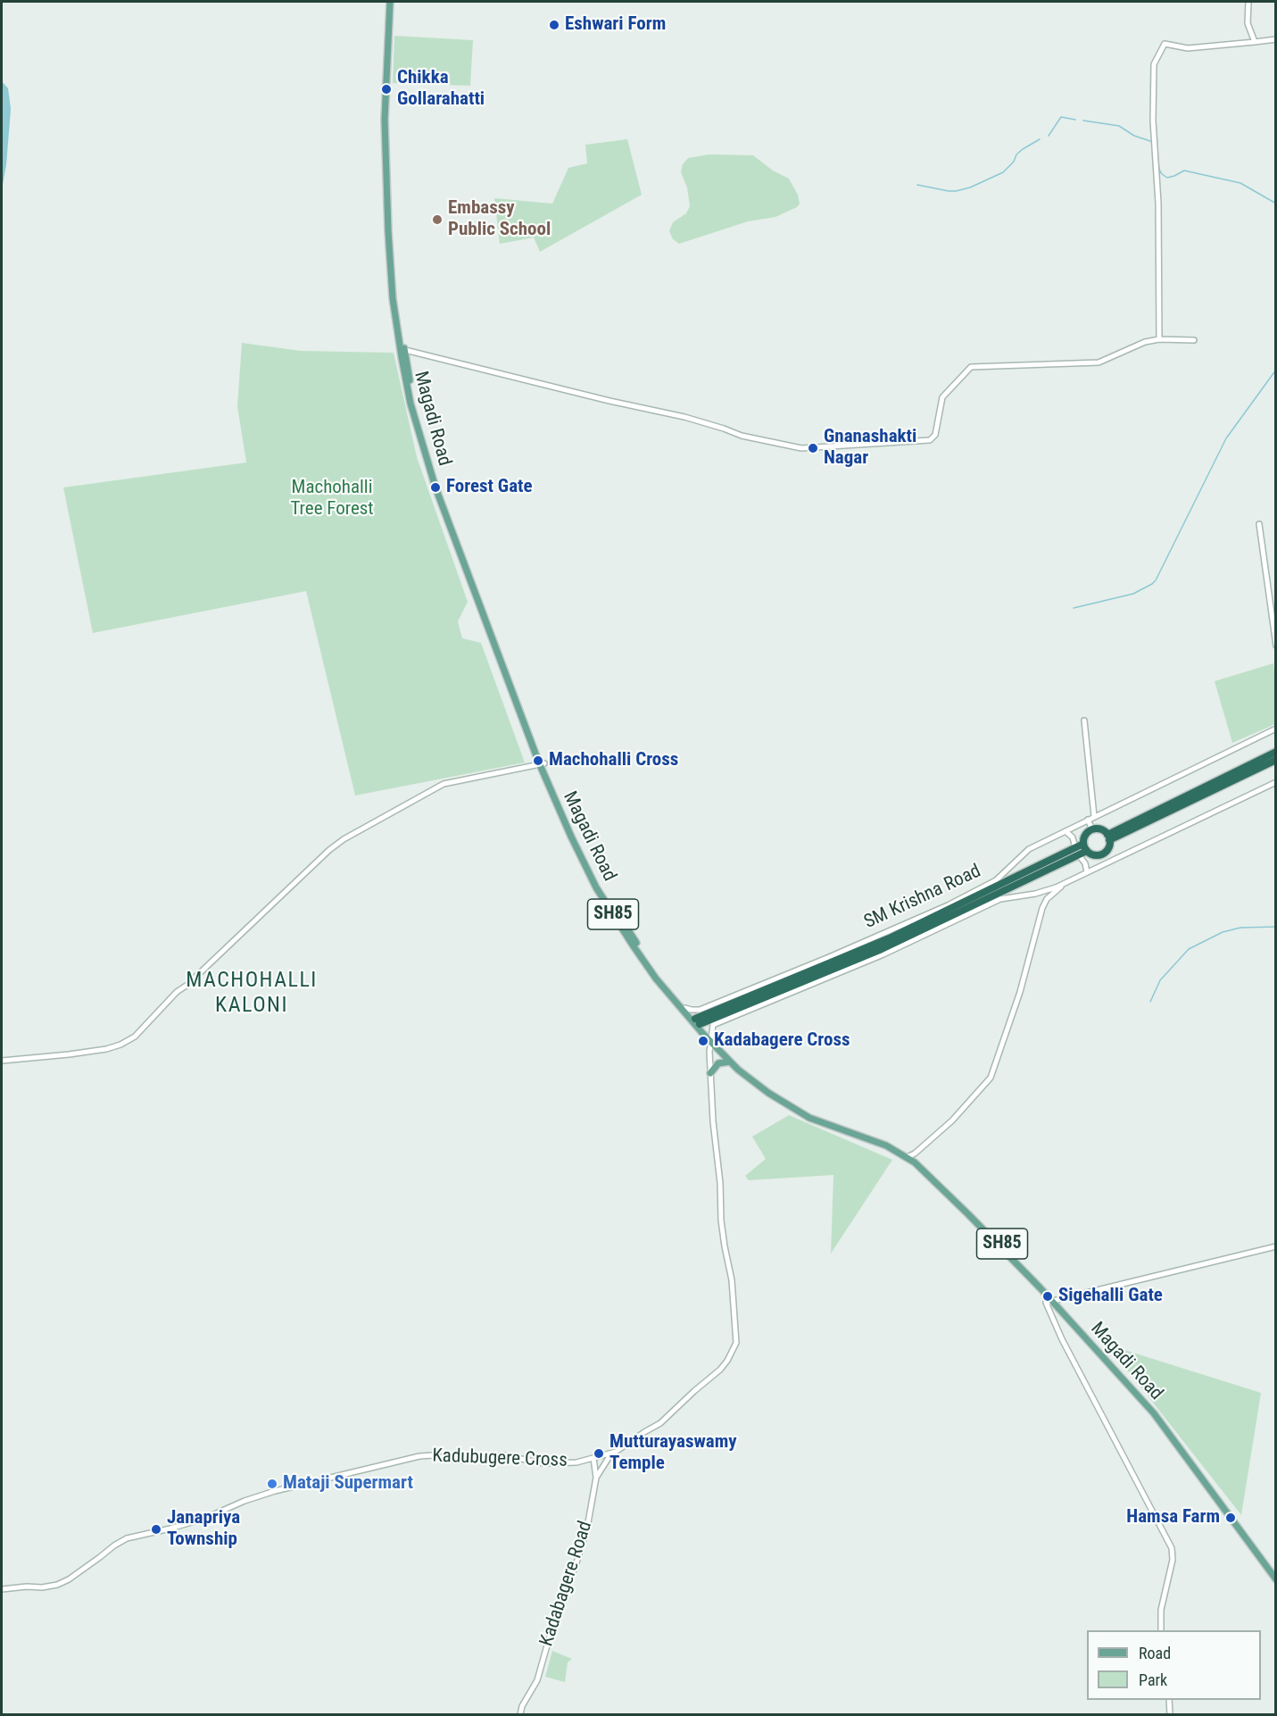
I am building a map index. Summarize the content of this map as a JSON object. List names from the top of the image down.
{
  "streets": {
    "highway": ["SM Krishna Road"],
    "main road": ["Magadi Road", "SH85"],
    "street": ["Kadubugere Cross", "Kadabagere Road"]
  },
  "crossings": [
    ["Magadi Road", "SM Krishna Road"],
    ["Magadi Road", "Kadubugere Cross"],
    ["SM Krishna Road", "Kadubugere Cross"],
    ["Kadubugere Cross", "Kadabagere Road"]
  ],
  "districts": ["MACHOHALLI KALONI"],
  "parks": ["Machohalli Tree Forest"],
  "places": [
    "Eshwari Form",
    "Chikka Gollarahatti",
    "Embassy Public School",
    "Gnanashakti Nagar",
    "Forest Gate",
    "Machohalli Cross",
    "Kadabagere Cross",
    "Sigehalli Gate",
    "Mutturayaswamy Temple",
    "Mataji Supermart",
    "Hamsa Farm",
    "Janapriya Township"
  ],
  "legend": ["Road", "Park"]
}
